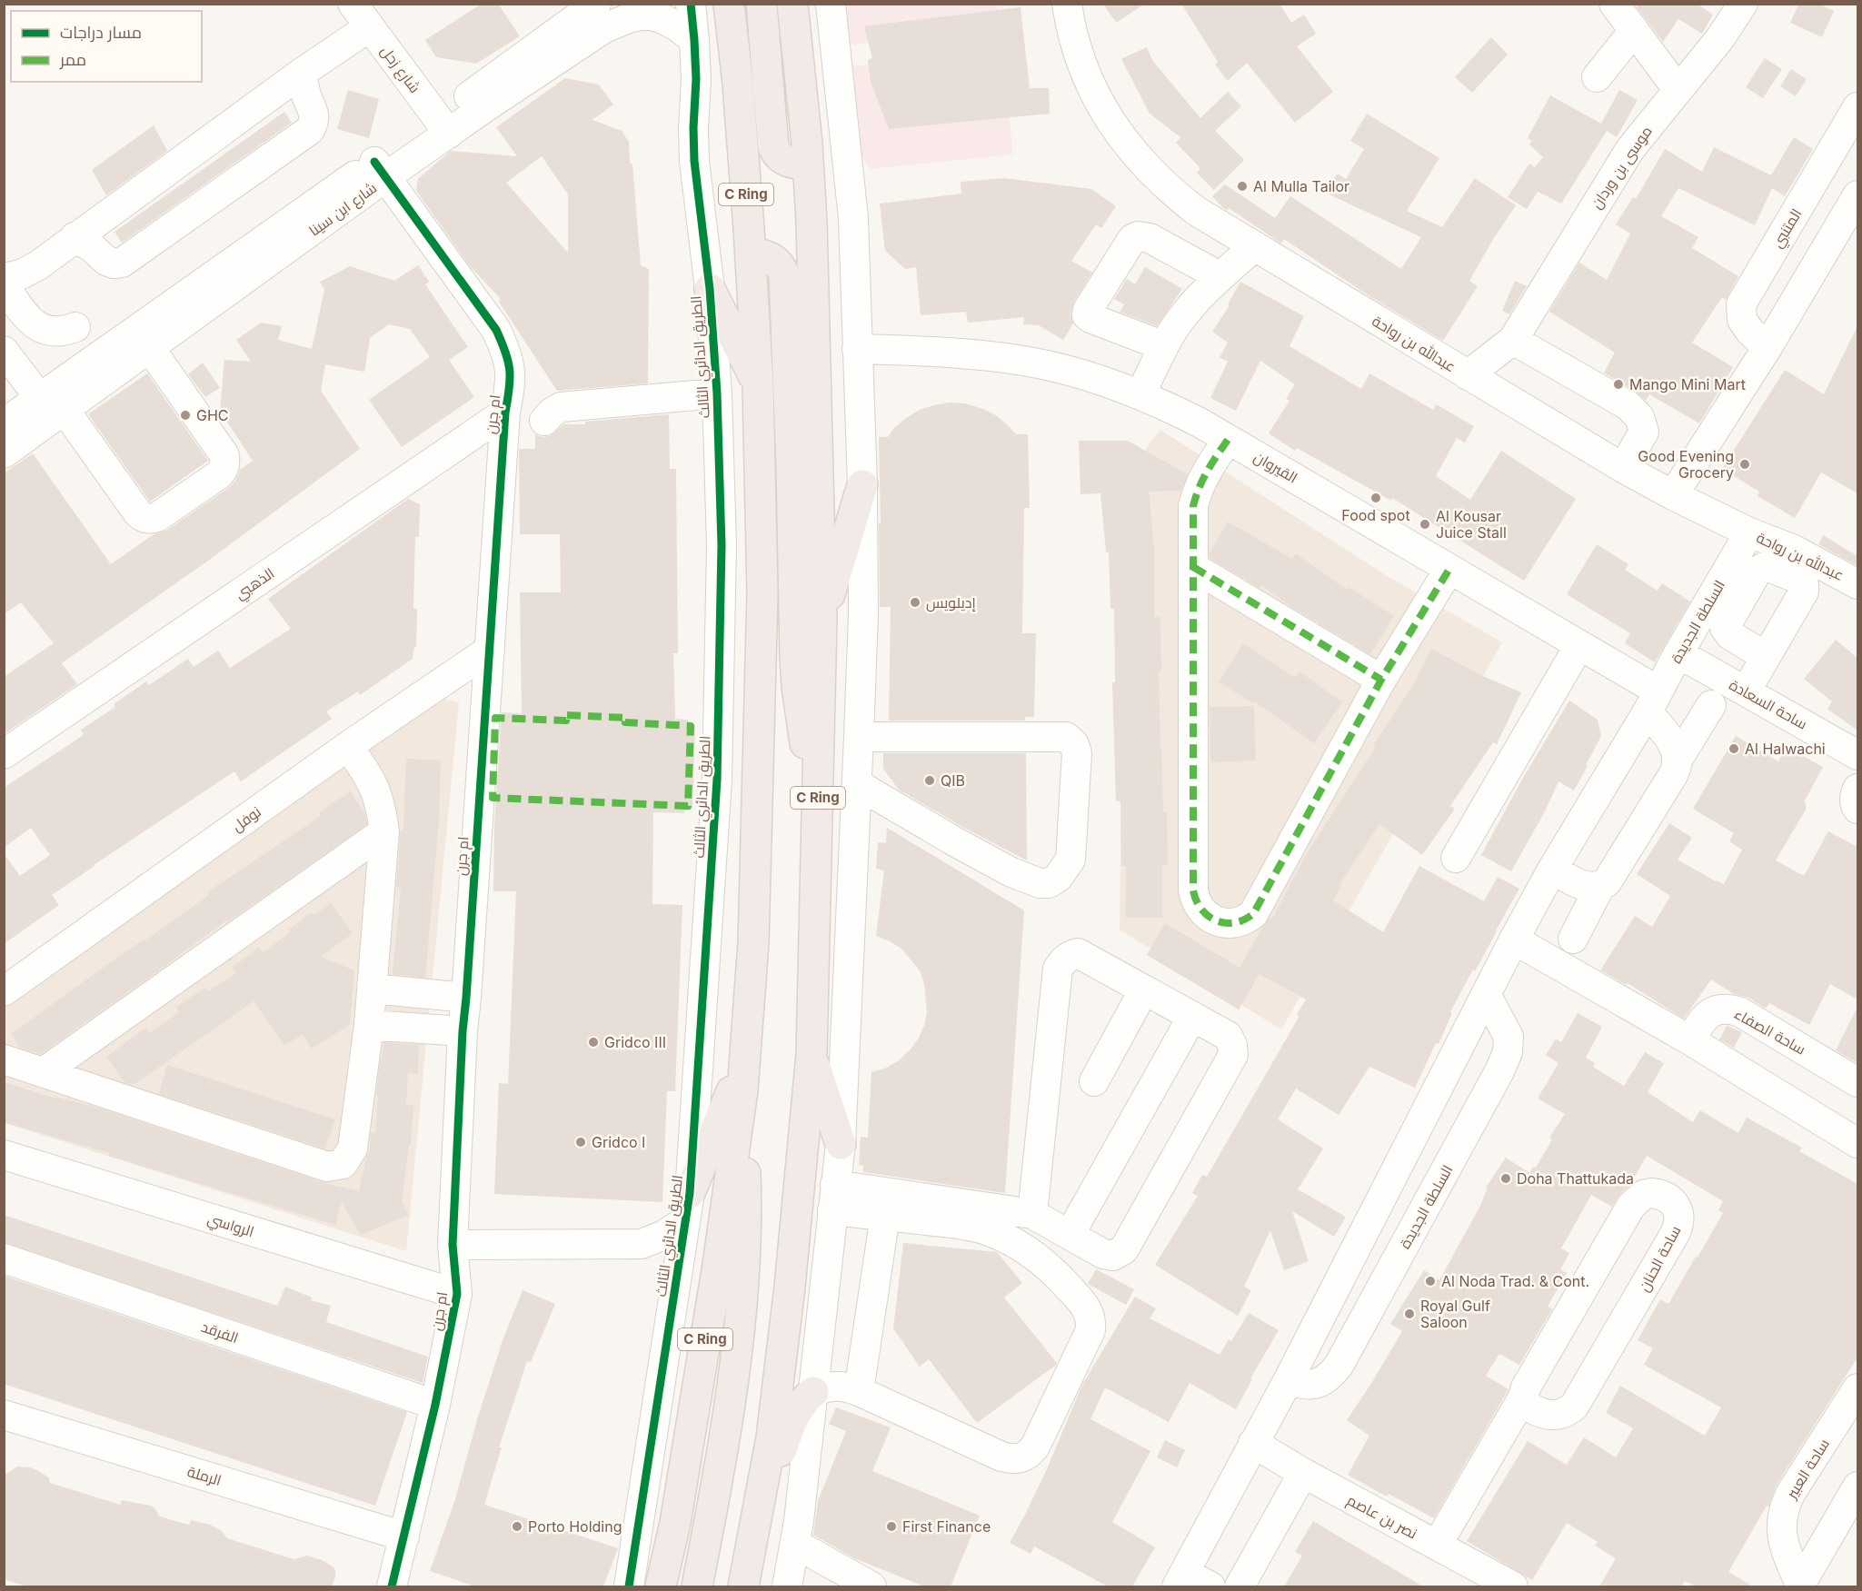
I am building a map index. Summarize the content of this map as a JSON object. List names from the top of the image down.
{
  "streets": {
    "highway": ["C Ring"],
    "street": [
      "شارع زحل",
      "موسى بن وردان",
      "شارع ابن سينا",
      "المتنبي",
      "عبدالله بن رواحة",
      "الطريق الدائري الثالث",
      "ام جرن",
      "القيروان",
      "الذهبي",
      "السلطة الجديدة",
      "ساحة السعادة",
      "نوفل",
      "ساحة الصفاء",
      "الرواسي",
      "ساحة الحنان",
      "الفرقد",
      "ساحة العبير",
      "الرملة",
      "نصر بن عاصم"
    ]
  },
  "crossings": [
    ["شارع زحل", "شارع ابن سينا"],
    ["موسى بن وردان", "عبدالله بن رواحة"],
    ["شارع ابن سينا", "الطريق الدائري الثالث"],
    ["شارع ابن سينا", "ام جرن"],
    ["عبدالله بن رواحة", "السلطة الجديدة"],
    ["ام جرن", "الذهبي"],
    ["ام جرن", "نوفل"],
    ["ام جرن", "الرواسي"],
    ["ام جرن", "الفرقد"],
    ["ام جرن", "الرملة"],
    ["القيروان", "السلطة الجديدة"],
    ["السلطة الجديدة", "ساحة السعادة"],
    ["السلطة الجديدة", "نصر بن عاصم"],
    ["ساحة الحنان", "نصر بن عاصم"]
  ],
  "places": [
    "Al Mulla Tailor",
    "Mango Mini Mart",
    "GHC",
    "Good Evening Grocery",
    "Food spot",
    "Al Kousar Juice Stall",
    "إديلويس",
    "Al Halwachi",
    "QIB",
    "Gridco III",
    "Gridco I",
    "Doha Thattukada",
    "Al Noda Trad. & Cont.",
    "Royal Gulf Saloon",
    "Porto Holding",
    "First Finance"
  ],
  "legend": ["مسار دراجات", "ممر"]
}
